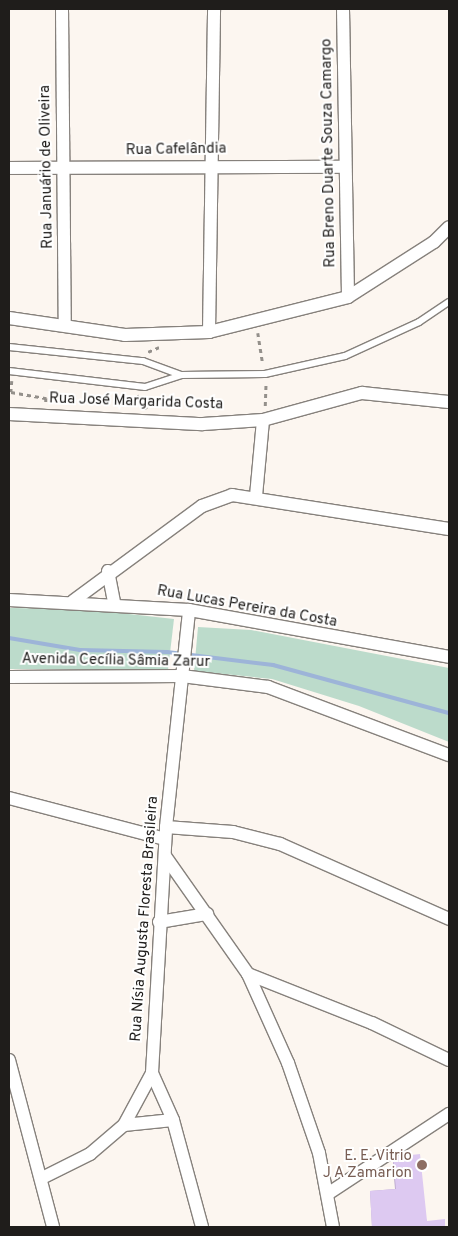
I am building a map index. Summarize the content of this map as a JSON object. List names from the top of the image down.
{
  "streets": {
    "street": [
      "Rua Cafelândia",
      "Rua Breno Duarte Souza Camargo",
      "Rua Januário de Oliveira",
      "Rua José Margarida Costa",
      "Rua Lucas Pereira da Costa",
      "Avenida Cecília Sâmia Zarur",
      "Rua Nísia Augusta Floresta Brasileira"
    ]
  },
  "crossings": [
    ["Rua Cafelândia", "Rua Breno Duarte Souza Camargo"],
    ["Rua Cafelândia", "Rua Januário de Oliveira"],
    ["Rua Lucas Pereira da Costa", "Rua Nísia Augusta Floresta Brasileira"],
    ["Avenida Cecília Sâmia Zarur", "Rua Nísia Augusta Floresta Brasileira"]
  ],
  "places": ["E. E. Vitrio J A Zamarion"]
}
